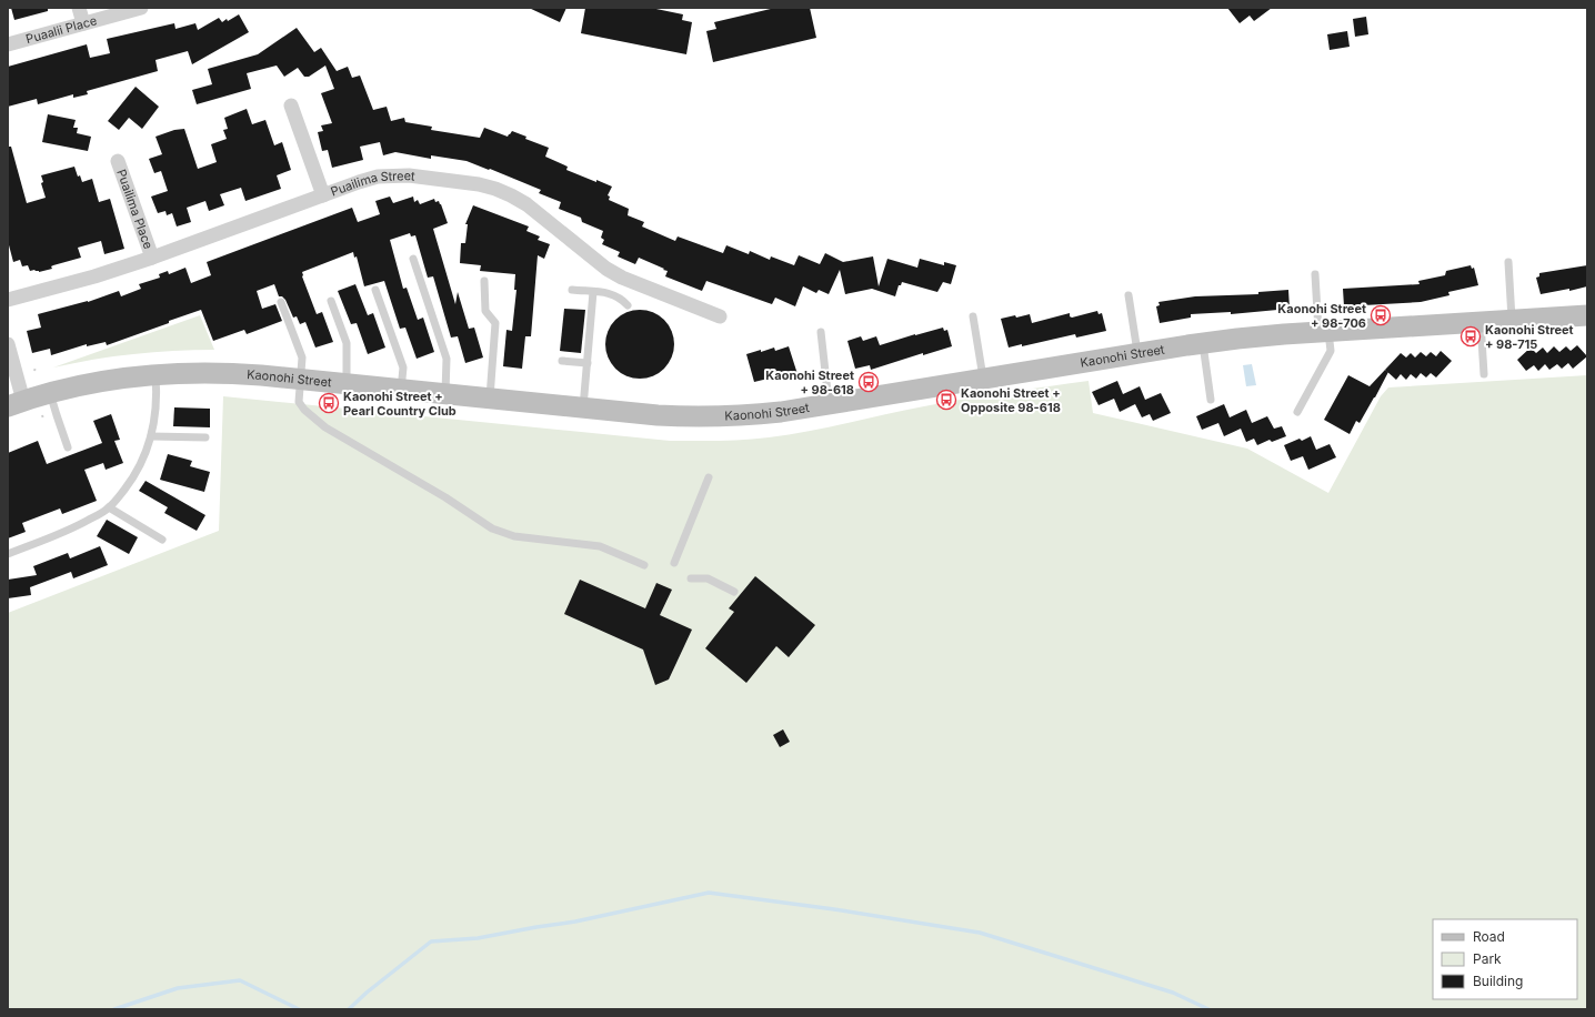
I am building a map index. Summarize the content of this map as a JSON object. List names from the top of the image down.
{
  "streets": {
    "street": [
      "Puaalii Place",
      "Puailima Street",
      "Puailima Place",
      "Kaonohi Street"
    ]
  },
  "crossings": [
    ["Puailima Street", "Puailima Place"]
  ],
  "places": {
    "bus stop": [
      "Kaonohi Street + 98-706",
      "Kaonohi Street + 98-715",
      "Kaonohi Street + 98-618",
      "Kaonohi Street + Opposite 98-618",
      "Kaonohi Street + Pearl Country Club"
    ]
  },
  "legend": ["Road", "Park", "Building"]
}
